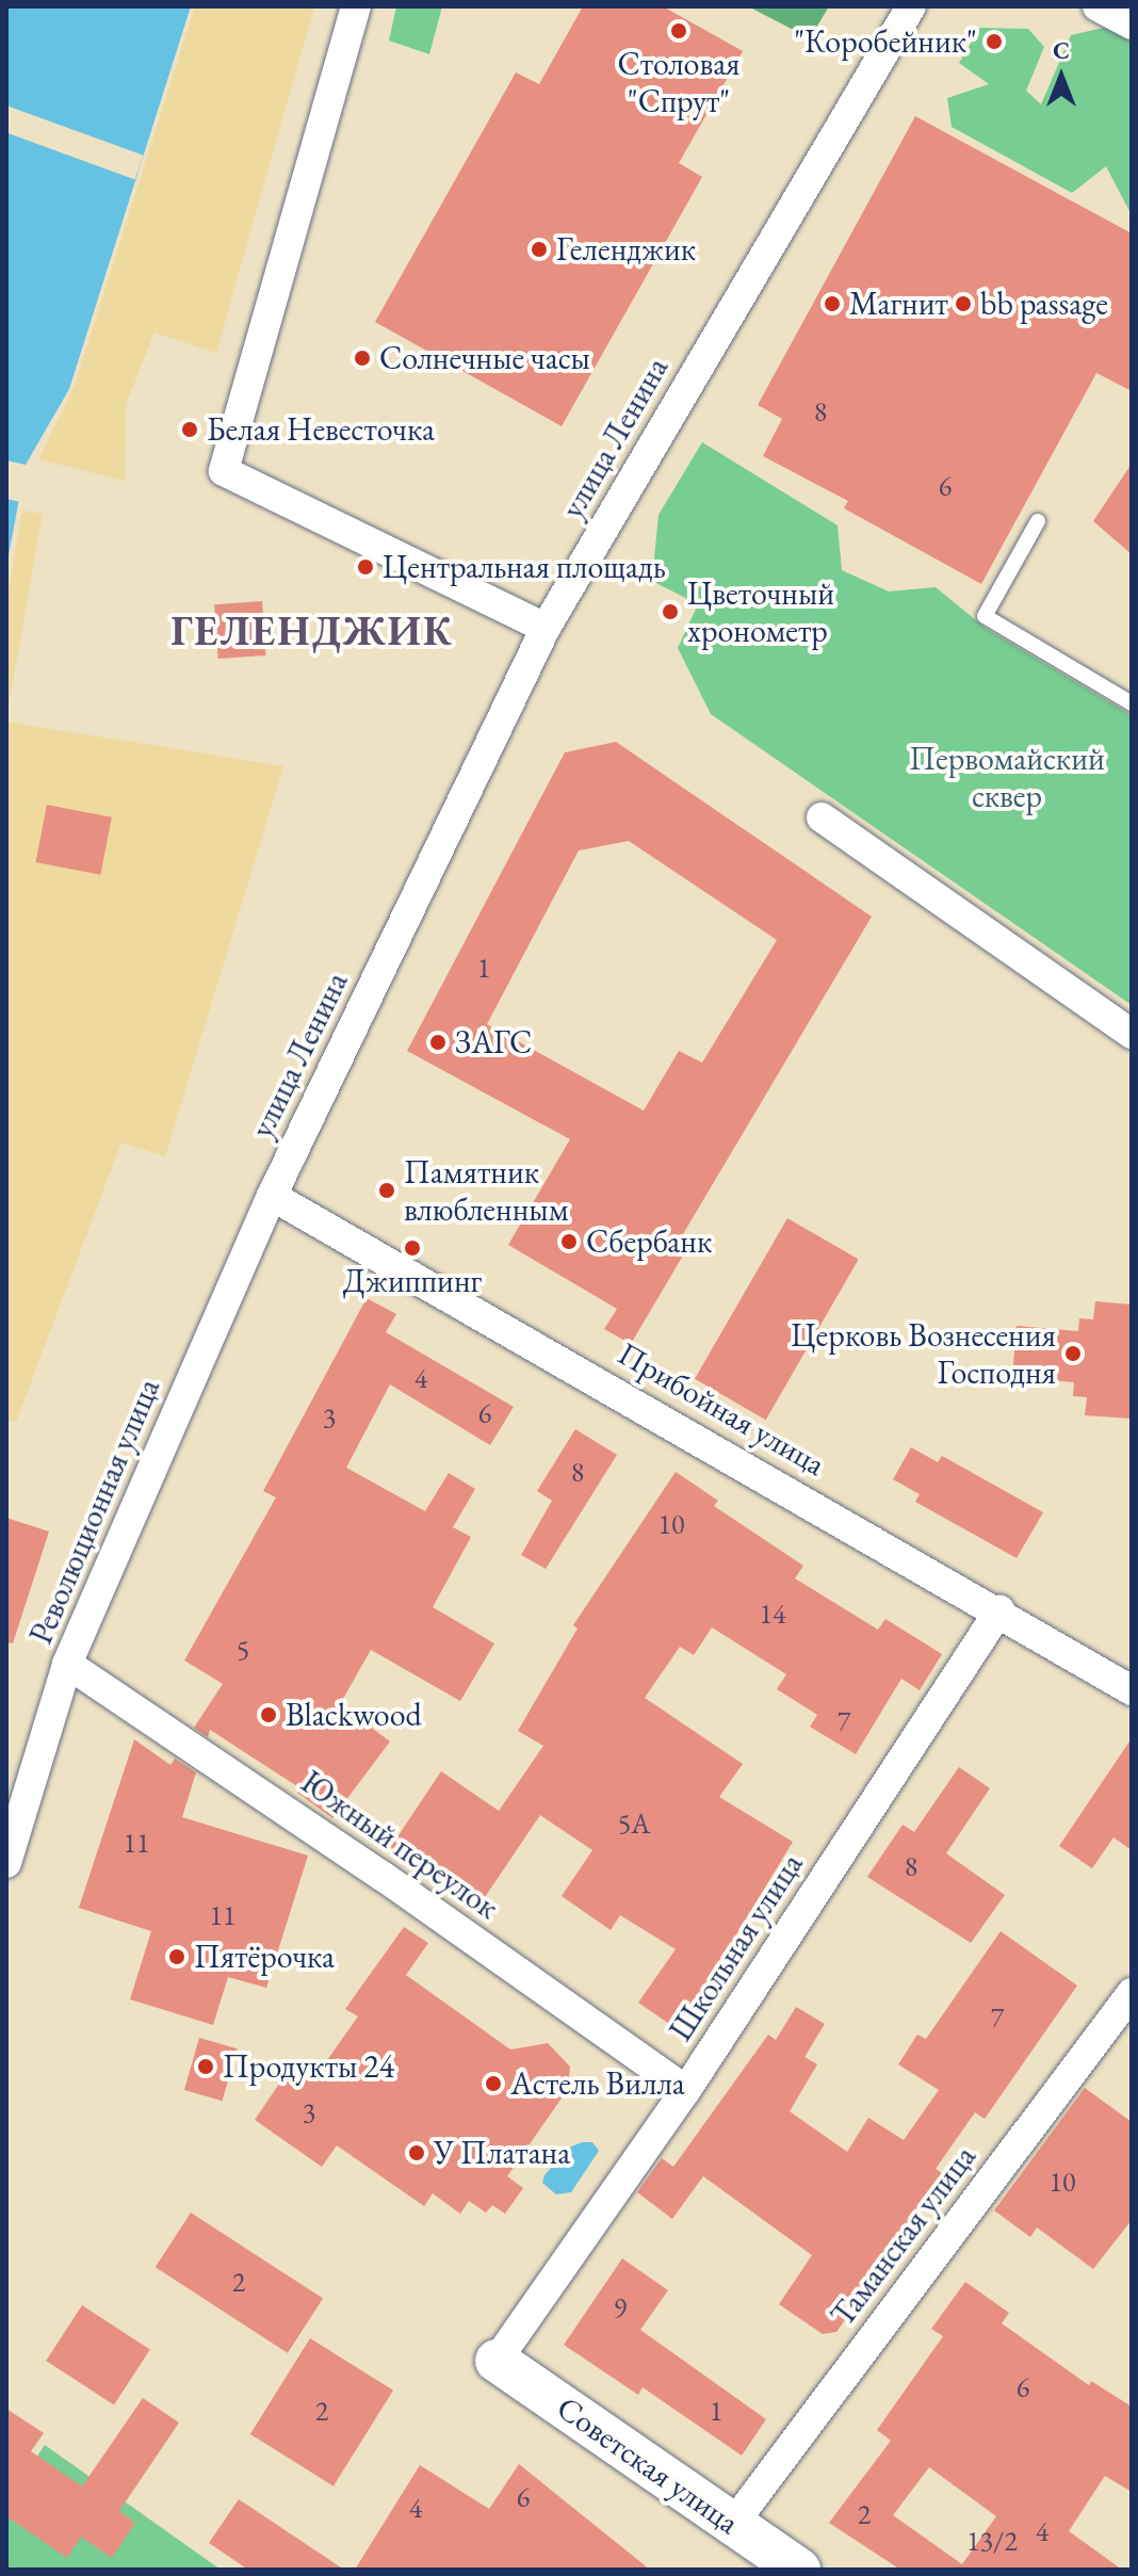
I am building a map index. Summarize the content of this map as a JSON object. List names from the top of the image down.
{
  "streets": {
    "street": [
      "улица Ленина",
      "Прибойная улица",
      "Революционная улица",
      "Южный переулок",
      "Школьная улица",
      "Таманская улица",
      "Советская улица"
    ]
  },
  "crossings": [
    ["улица Ленина", "Прибойная улица"],
    ["улица Ленина", "Революционная улица"],
    ["Прибойная улица", "Революционная улица"],
    ["Прибойная улица", "Школьная улица"],
    ["Революционная улица", "Южный переулок"],
    ["Южный переулок", "Школьная улица"],
    ["Школьная улица", "Советская улица"],
    ["Таманская улица", "Советская улица"]
  ],
  "districts": ["ГЕЛЕНДЖИК"],
  "parks": ["Первомайский сквер"],
  "places": [
    "Столовая \"Спрут\"",
    "\"Коробейник\"",
    "Геленджик",
    "Магнит",
    "bb passage",
    "Солнечные часы",
    "Белая Невесточка",
    "Центральная площадь",
    "Цветочный хронометр",
    "ЗАГС",
    "Памятник влюбленным",
    "Сбербанк",
    "Джиппинг",
    "Церковь Вознесения Господня",
    "Blackwood",
    "Пятёрочка",
    "Продукты 24",
    "Астель Вилла",
    "У Платана"
  ],
  "house_numbers": [
    "8",
    "6",
    "1",
    "4",
    "6",
    "3",
    "8",
    "10",
    "14",
    "5",
    "7",
    "5А",
    "11",
    "8",
    "11",
    "7",
    "3",
    "10",
    "2",
    "9",
    "6",
    "2",
    "1",
    "6",
    "4",
    "2",
    "4",
    "13/2"
  ],
  "north": "top"
}
